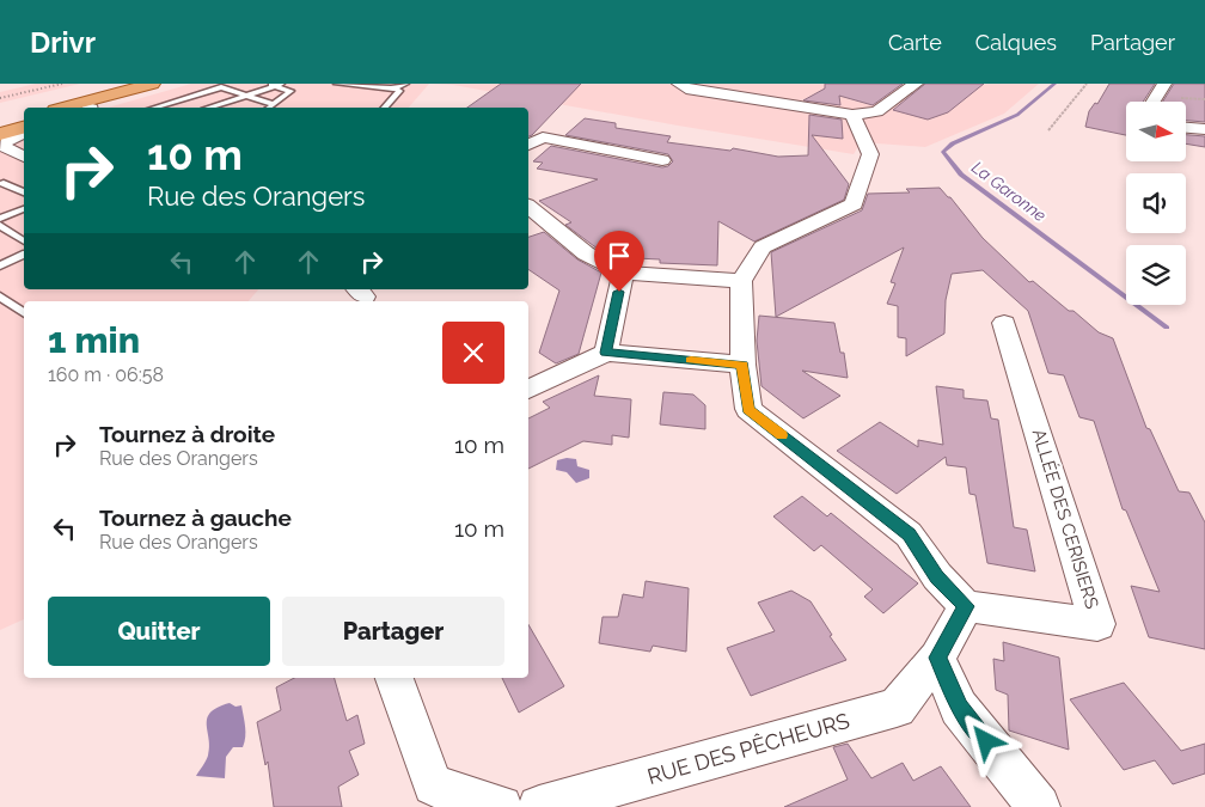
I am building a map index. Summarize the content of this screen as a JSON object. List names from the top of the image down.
{
  "streets": {
    "street": ["ALLÉE DES CERISIERS", "RUE DES PÊCHEURS"]
  },
  "crossings": [
    ["ALLÉE DES CERISIERS", "RUE DES PÊCHEURS"]
  ],
  "water": ["La Garonne"],
  "north": "right",
  "page": {
    "header": "Drivr",
    "nav": ["Carte", "Calques", "Partager"],
    "turn": ["10 m", "Rue des Orangers"],
    "heading": ["1 min", "160 m · 06:58"],
    "list": [
      {
        "name": "Tournez à droite",
        "note": "Rue des Orangers",
        "value": "10 m"
      },
      {
        "name": "Tournez à gauche",
        "note": "Rue des Orangers",
        "value": "10 m"
      }
    ],
    "buttons": ["Quitter", "Partager"]
  }
}
